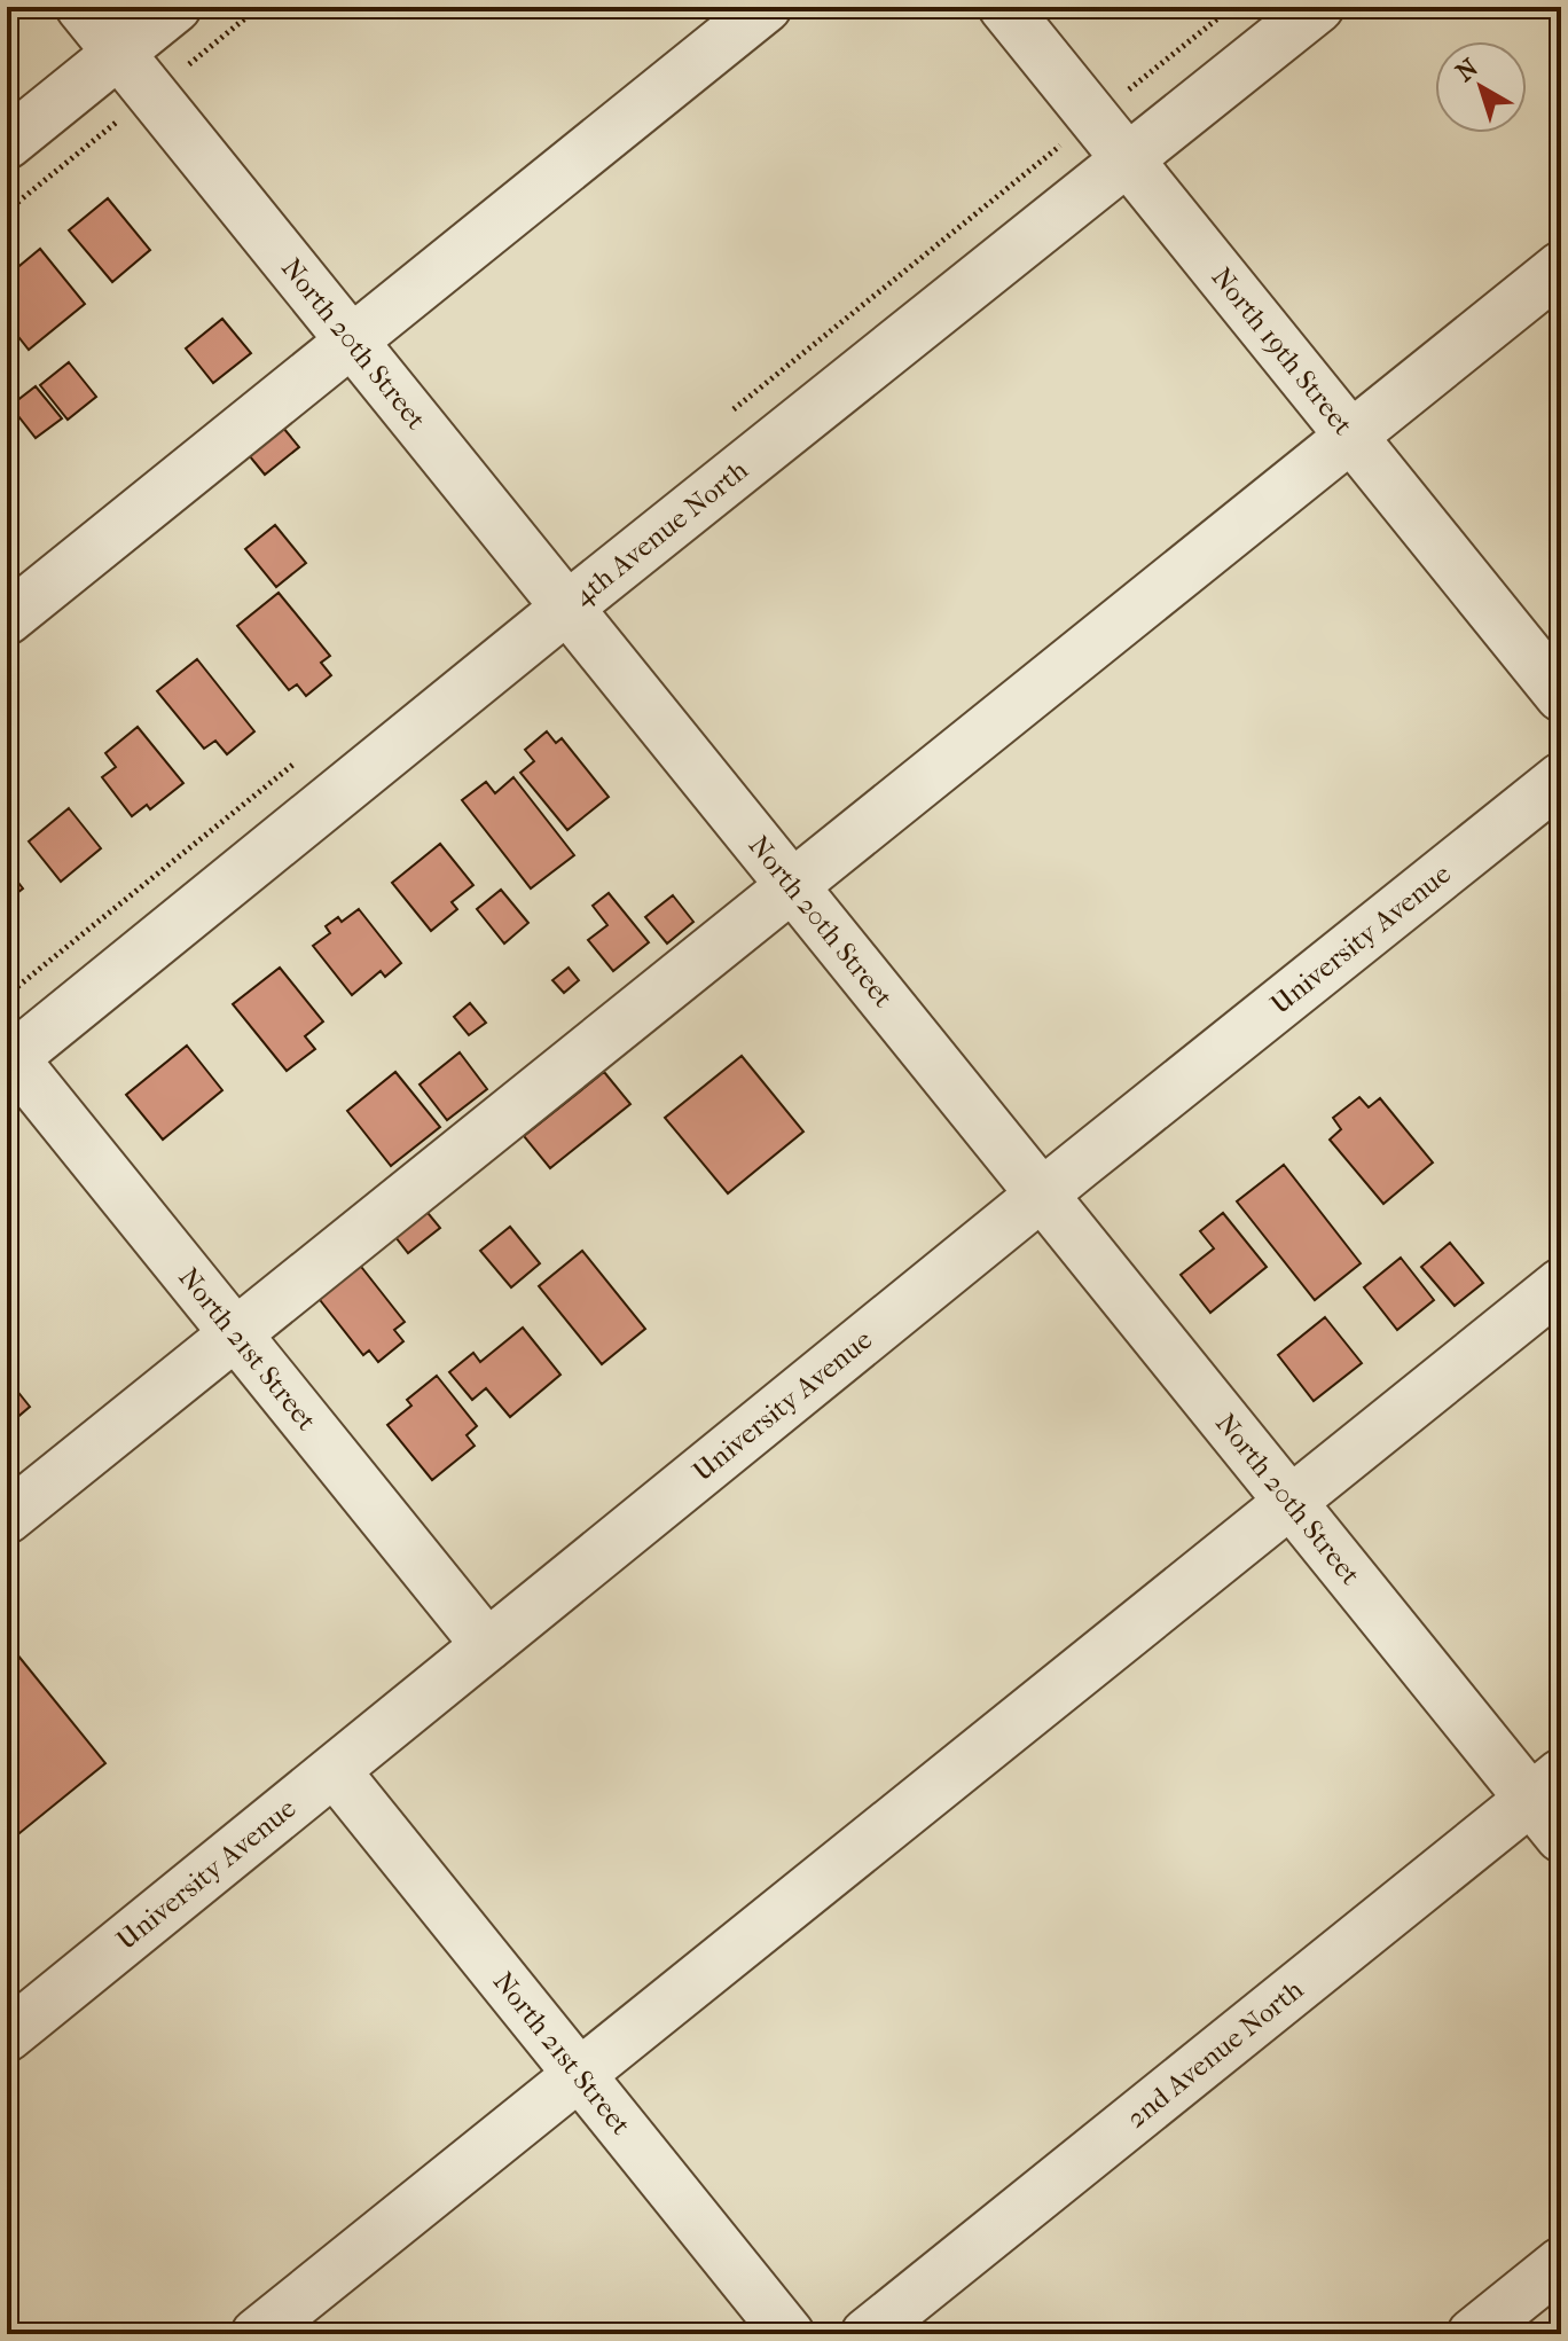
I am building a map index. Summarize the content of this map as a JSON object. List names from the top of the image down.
{
  "streets": {
    "street": [
      "North 20th Street",
      "North 19th Street",
      "4th Avenue North",
      "University Avenue",
      "North 21st Street",
      "2nd Avenue North"
    ]
  },
  "crossings": [
    ["North 20th Street", "4th Avenue North"],
    ["North 20th Street", "University Avenue"],
    ["North 20th Street", "2nd Avenue North"],
    ["North 19th Street", "4th Avenue North"],
    ["4th Avenue North", "North 21st Street"],
    ["University Avenue", "North 21st Street"]
  ],
  "north": "top left"
}
